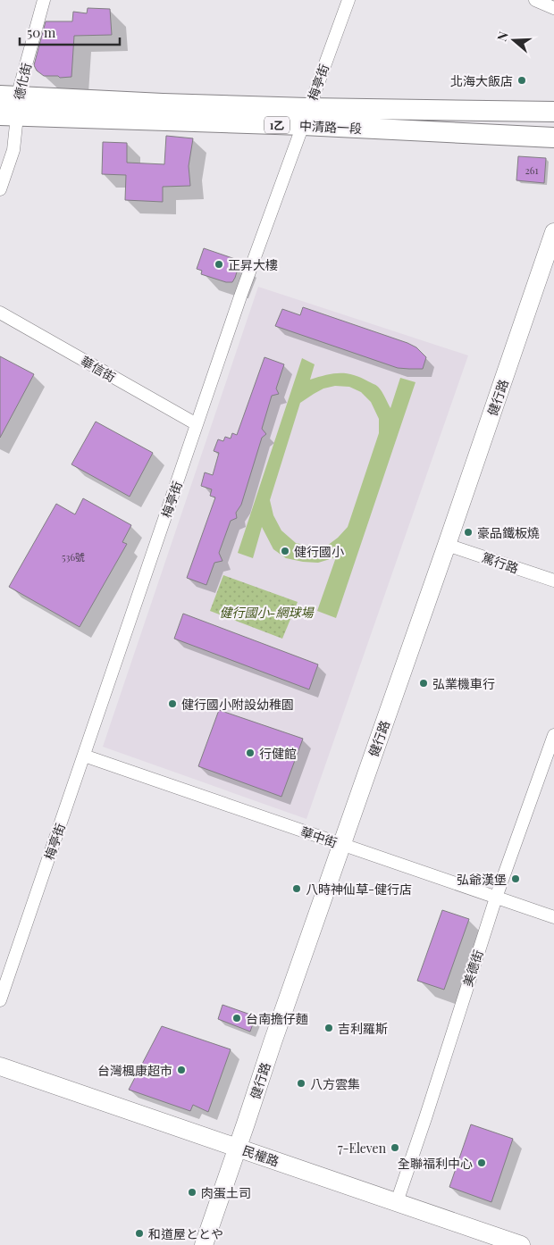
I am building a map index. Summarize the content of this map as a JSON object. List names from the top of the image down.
{
  "streets": {
    "main road": ["1乙", "中清路一段"],
    "street": [
      "德化街",
      "梅亭街",
      "華信街",
      "健行路",
      "篤行路",
      "華中街",
      "美德街",
      "民權路"
    ]
  },
  "crossings": [
    ["德化街", "中清路一段"],
    ["梅亭街", "中清路一段"],
    ["梅亭街", "華信街"],
    ["梅亭街", "華中街"],
    ["健行路", "篤行路"],
    ["健行路", "華中街"],
    ["健行路", "民權路"],
    ["華中街", "美德街"],
    ["美德街", "民權路"]
  ],
  "parks": ["健行國小-網球場"],
  "places": [
    "北海大飯店",
    "正昇大樓",
    "豪品鐵板燒",
    "健行國小",
    "弘業機車行",
    "健行國小附設幼稚園",
    "行健館",
    "弘爺漢堡",
    "八時神仙草-健行店",
    "台南擔仔麵",
    "吉利羅斯",
    "台灣楓康超市",
    "八方雲集",
    "7-Eleven",
    "全聯福利中心",
    "肉蛋土司",
    "和道屋ととや"
  ],
  "house_numbers": ["261", "536號"],
  "scale_bar": "50 m",
  "north": "left"
}
